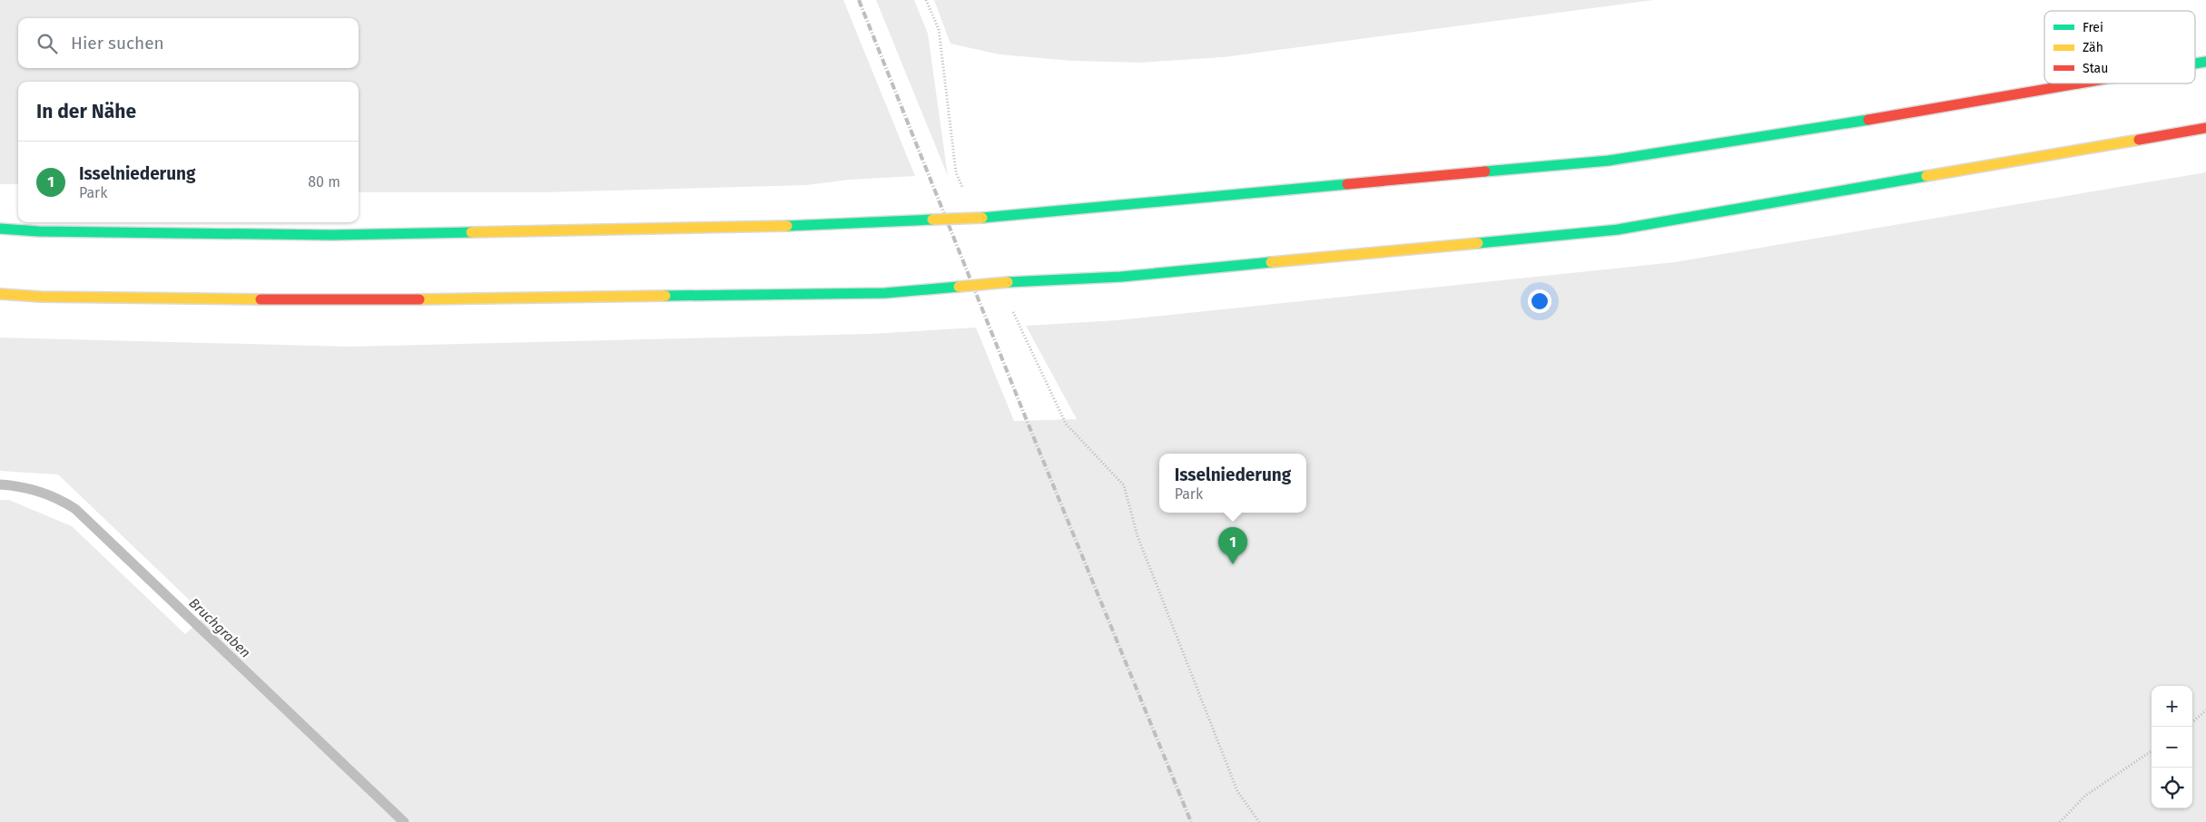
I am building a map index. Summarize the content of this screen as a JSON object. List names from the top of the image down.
{
  "water": ["Bruchgraben"],
  "legend": ["Frei", "Zäh", "Stau"],
  "page": {
    "search": "Hier suchen",
    "heading": "In der Nähe",
    "list": [
      {
        "mark": "1",
        "name": "Isselniederung",
        "note": "Park",
        "value": "80 m"
      }
    ],
    "popup": ["Isselniederung", "Park"],
    "pins": "1",
    "map_buttons": ["+", "−"]
  }
}
